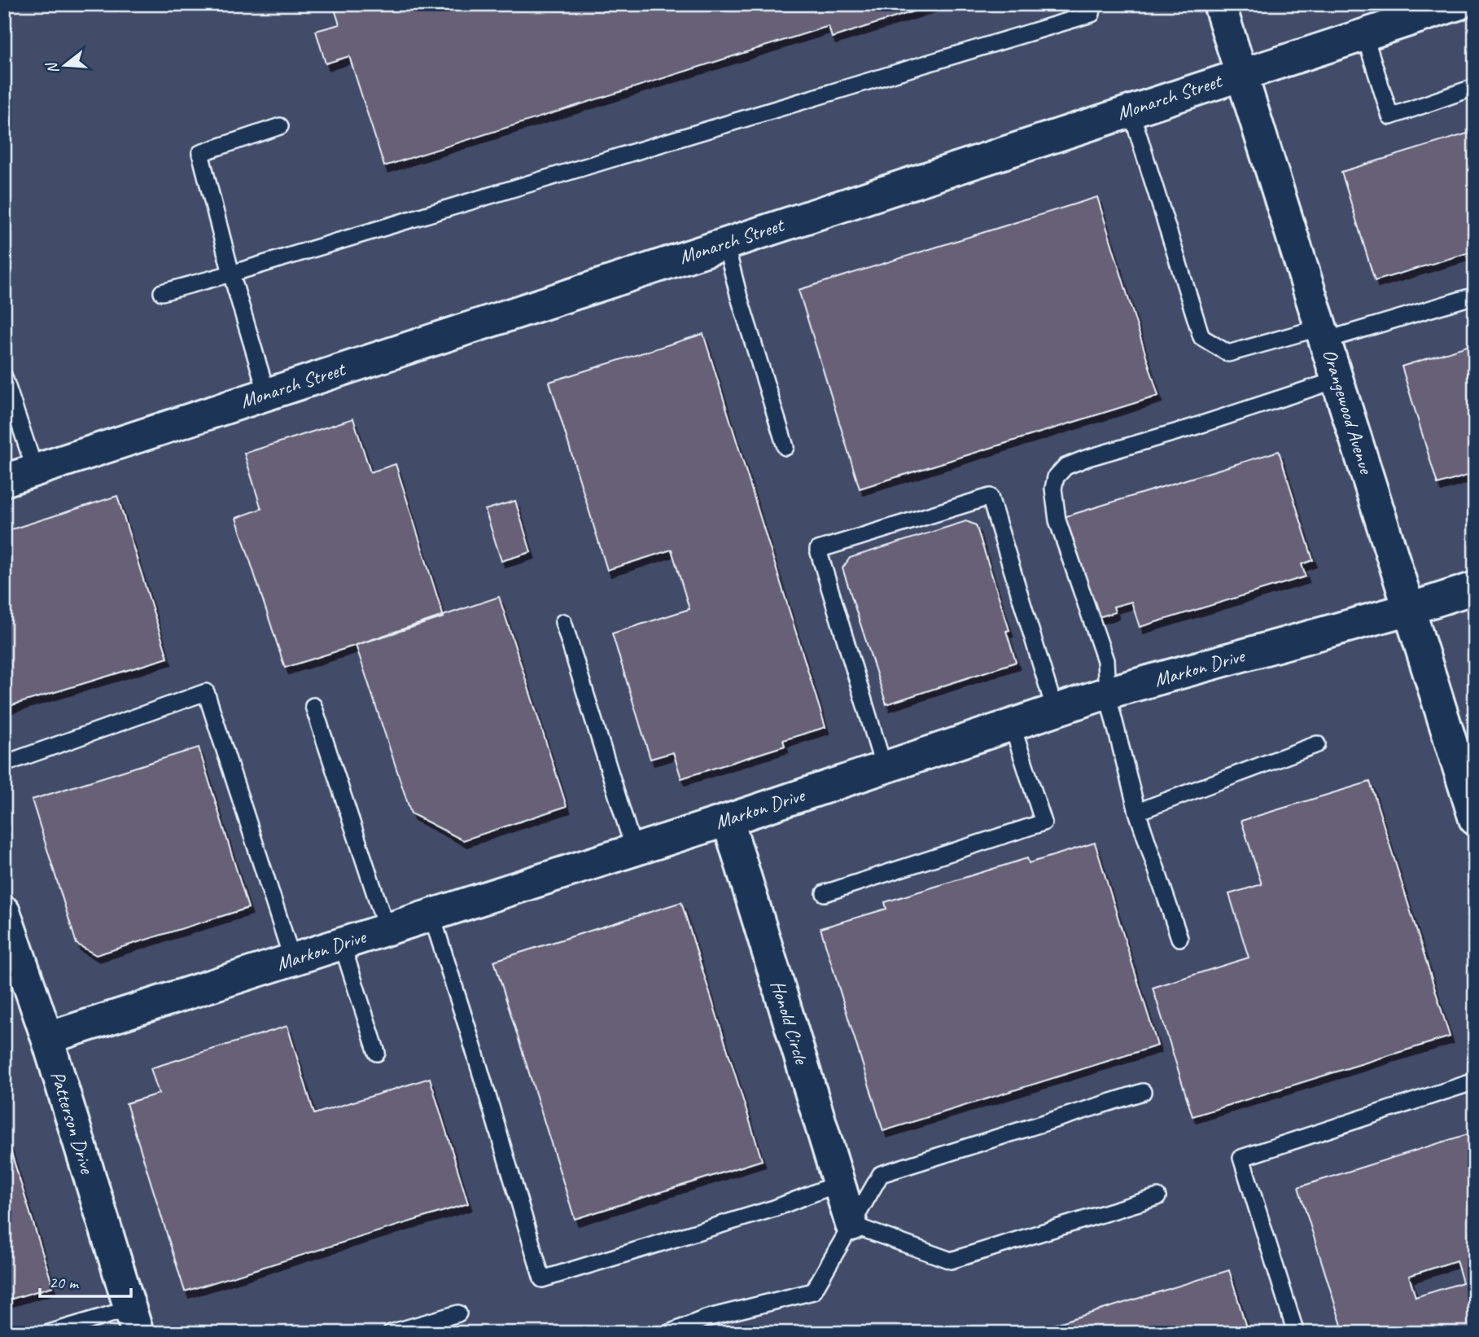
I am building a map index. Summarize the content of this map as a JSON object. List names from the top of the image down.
{
  "streets": {
    "street": [
      "Monarch Street",
      "Orangewood Avenue",
      "Markon Drive",
      "Honold Circle",
      "Patterson Drive"
    ]
  },
  "crossings": [
    ["Monarch Street", "Orangewood Avenue"],
    ["Orangewood Avenue", "Markon Drive"],
    ["Markon Drive", "Honold Circle"],
    ["Markon Drive", "Patterson Drive"]
  ],
  "scale_bar": "20 m",
  "north": "left"
}
